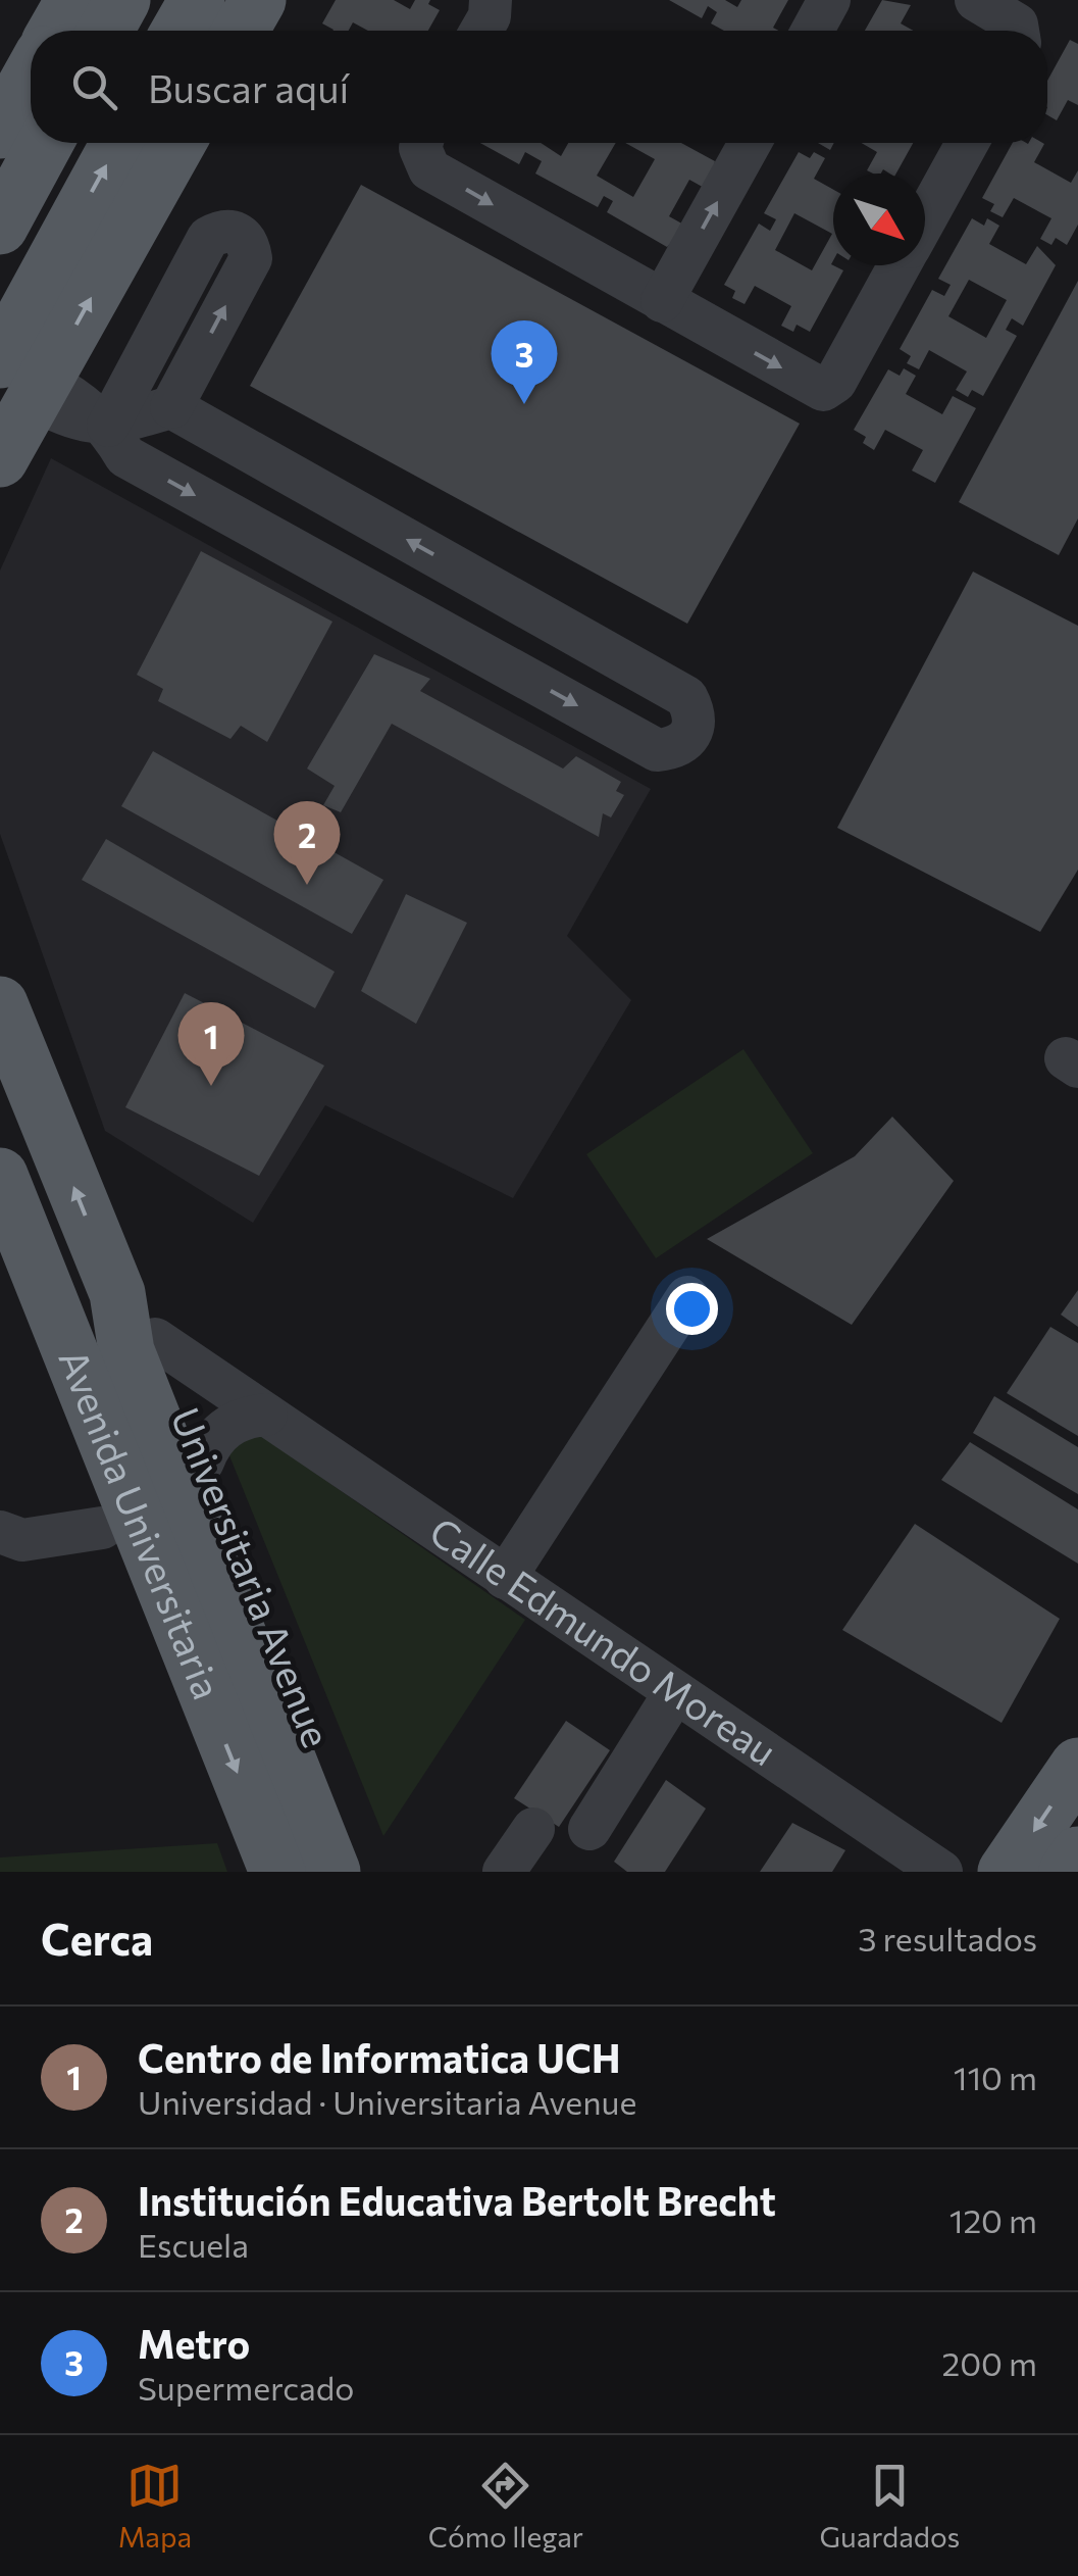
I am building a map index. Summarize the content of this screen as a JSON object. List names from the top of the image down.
{
  "streets": {
    "main road": ["Avenida Universitaria", "Universitaria Avenue"],
    "street": ["Calle Edmundo Moreau"]
  },
  "crossings": [
    ["Universitaria Avenue", "Calle Edmundo Moreau"]
  ],
  "north": "bottom right",
  "page": {
    "search": "Buscar aquí",
    "pins": ["3", "2", "1"],
    "heading": ["Cerca", "3 resultados"],
    "list": [
      {
        "mark": "1",
        "name": "Centro de Informatica UCH",
        "note": "Universidad · Universitaria Avenue",
        "value": "110 m"
      },
      {
        "mark": "2",
        "name": "Institución Educativa Bertolt Brecht",
        "note": "Escuela",
        "value": "120 m"
      },
      {
        "mark": "3",
        "name": "Metro",
        "note": "Supermercado",
        "value": "200 m"
      }
    ],
    "nav": ["Mapa", "Cómo llegar", "Guardados"]
  }
}
